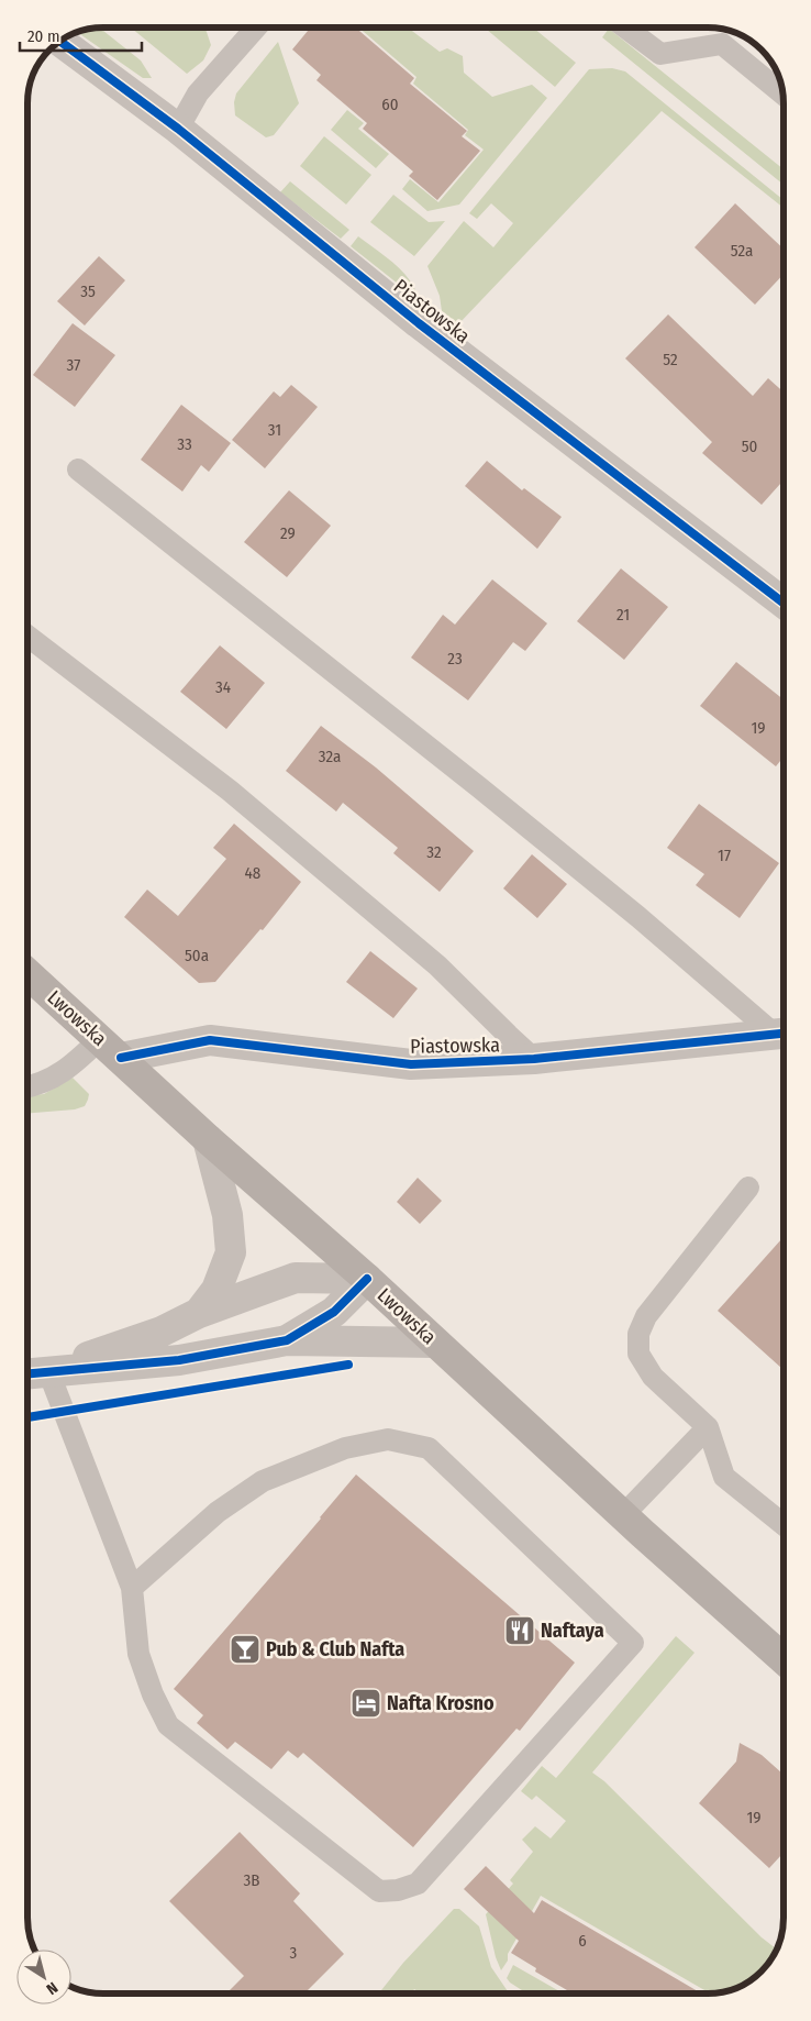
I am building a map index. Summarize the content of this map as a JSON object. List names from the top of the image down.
{
  "streets": {
    "main road": ["Lwowska"],
    "street": ["Piastowska"]
  },
  "crossings": [
    ["Piastowska", "Lwowska"]
  ],
  "places": {
    "restaurant": ["Naftaya"],
    "bar": ["Pub & Club Nafta"],
    "hotel": ["Nafta Krosno"]
  },
  "house_numbers": [
    "60",
    "52a",
    "35",
    "52",
    "37",
    "31",
    "33",
    "50",
    "29",
    "21",
    "23",
    "34",
    "19",
    "32a",
    "32",
    "17",
    "48",
    "50a",
    "19",
    "3B",
    "6",
    "3"
  ],
  "scale_bar": "20 m",
  "north": "bottom right"
}
